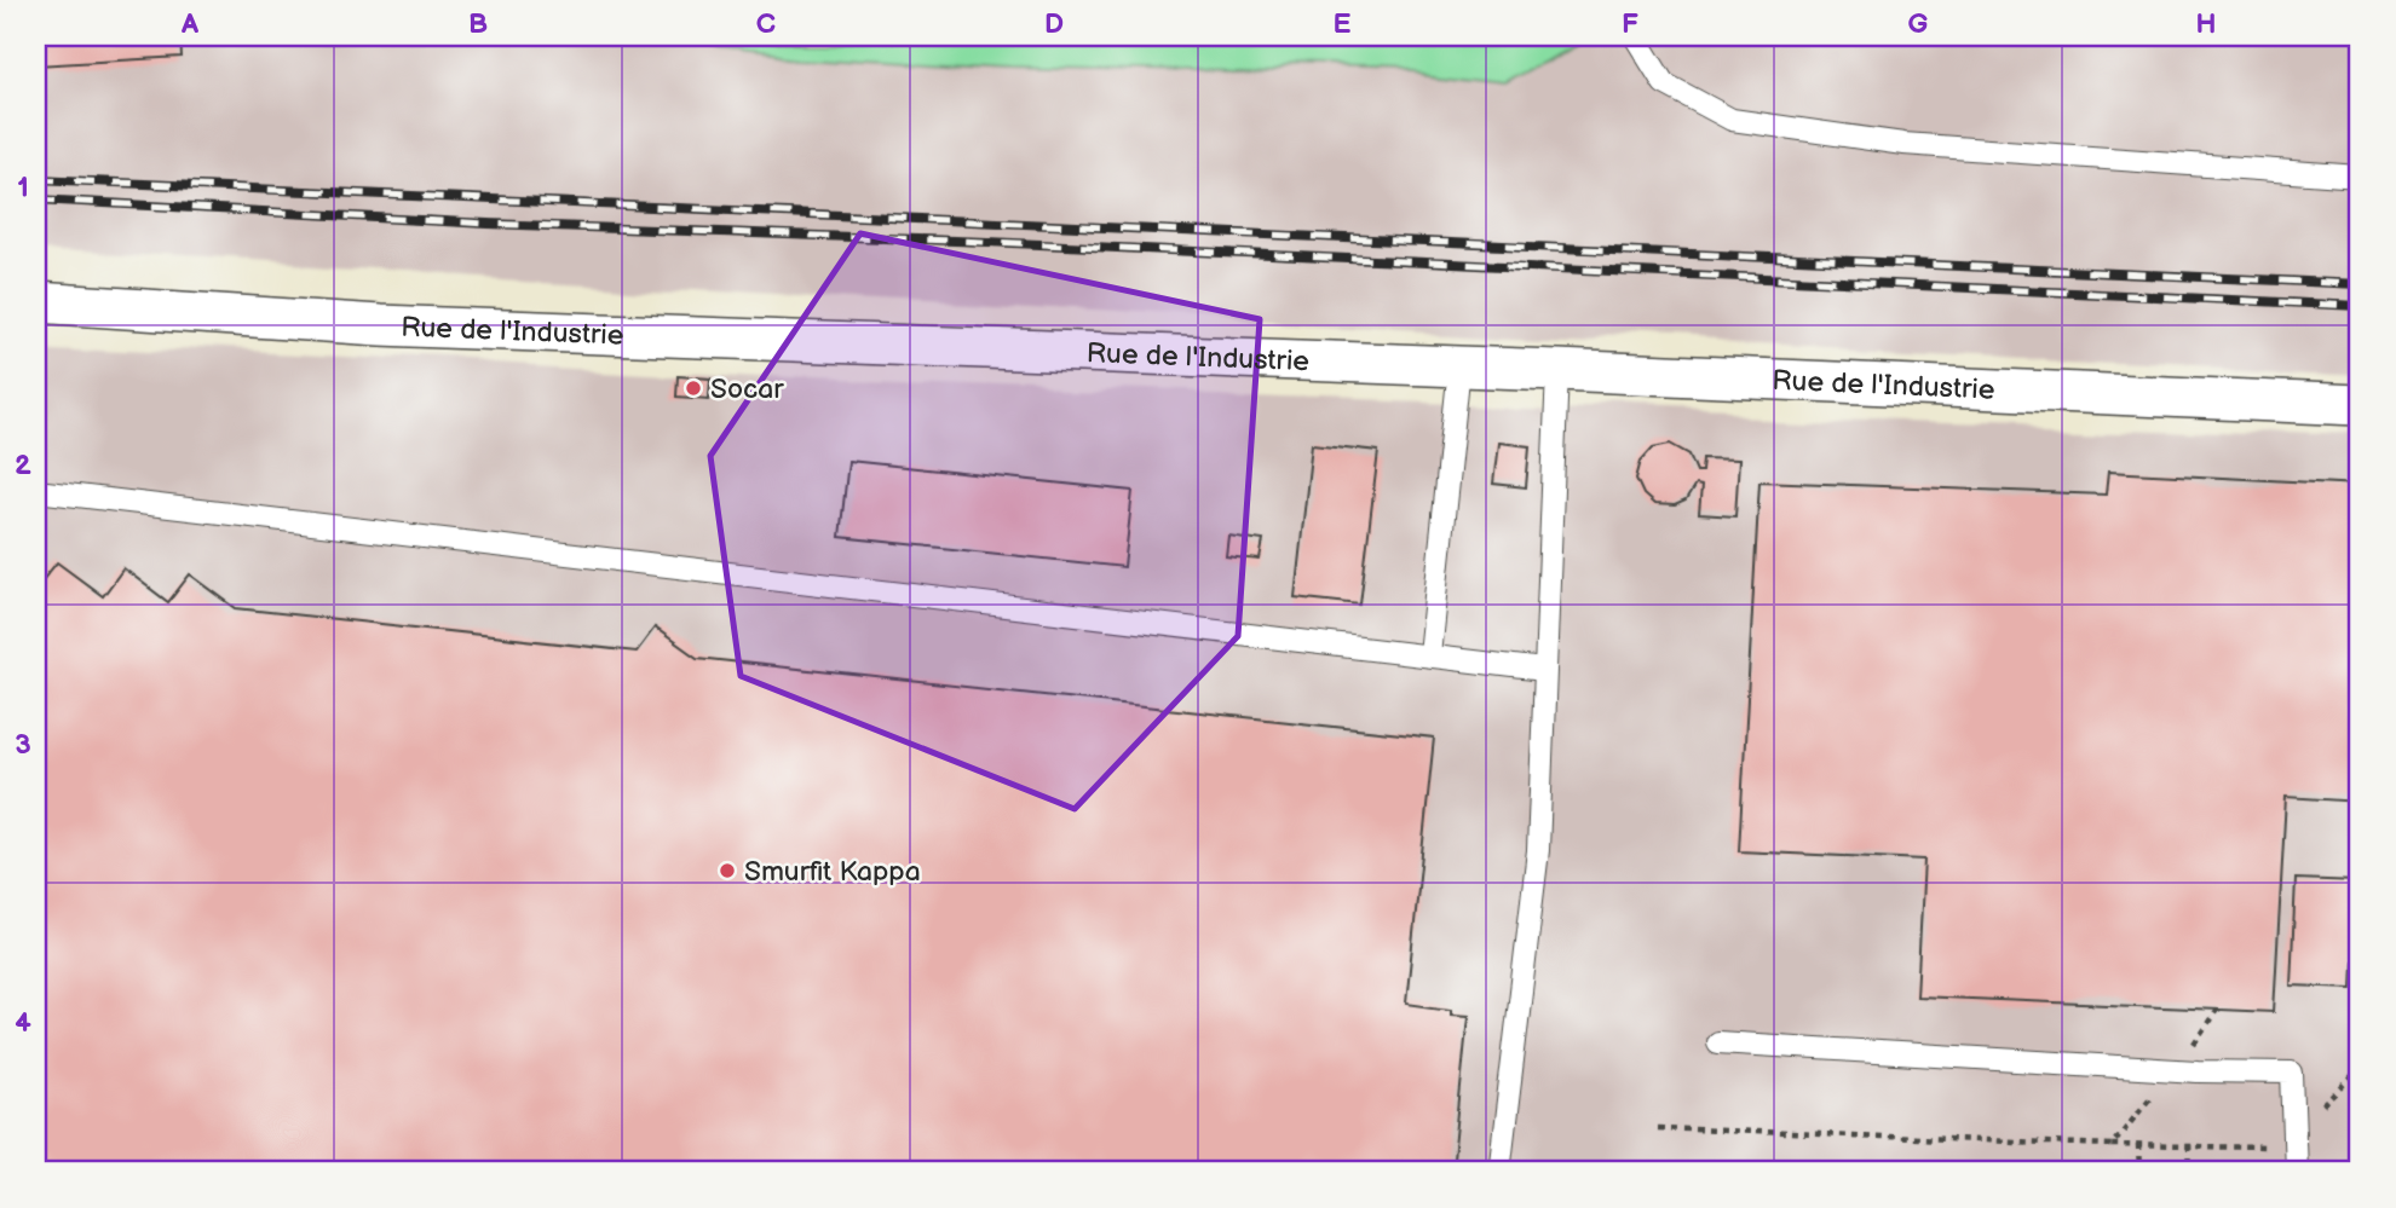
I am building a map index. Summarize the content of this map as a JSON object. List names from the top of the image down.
{
  "streets": {
    "street": ["Rue de l'Industrie"]
  },
  "places": ["Socar", "Smurfit Kappa"],
  "grid": {
    "columns": [
      "A",
      "B",
      "C",
      "D",
      "E",
      "F",
      "G",
      "H"
    ],
    "rows": [
      "1",
      "2",
      "3",
      "4"
    ]
  }
}
